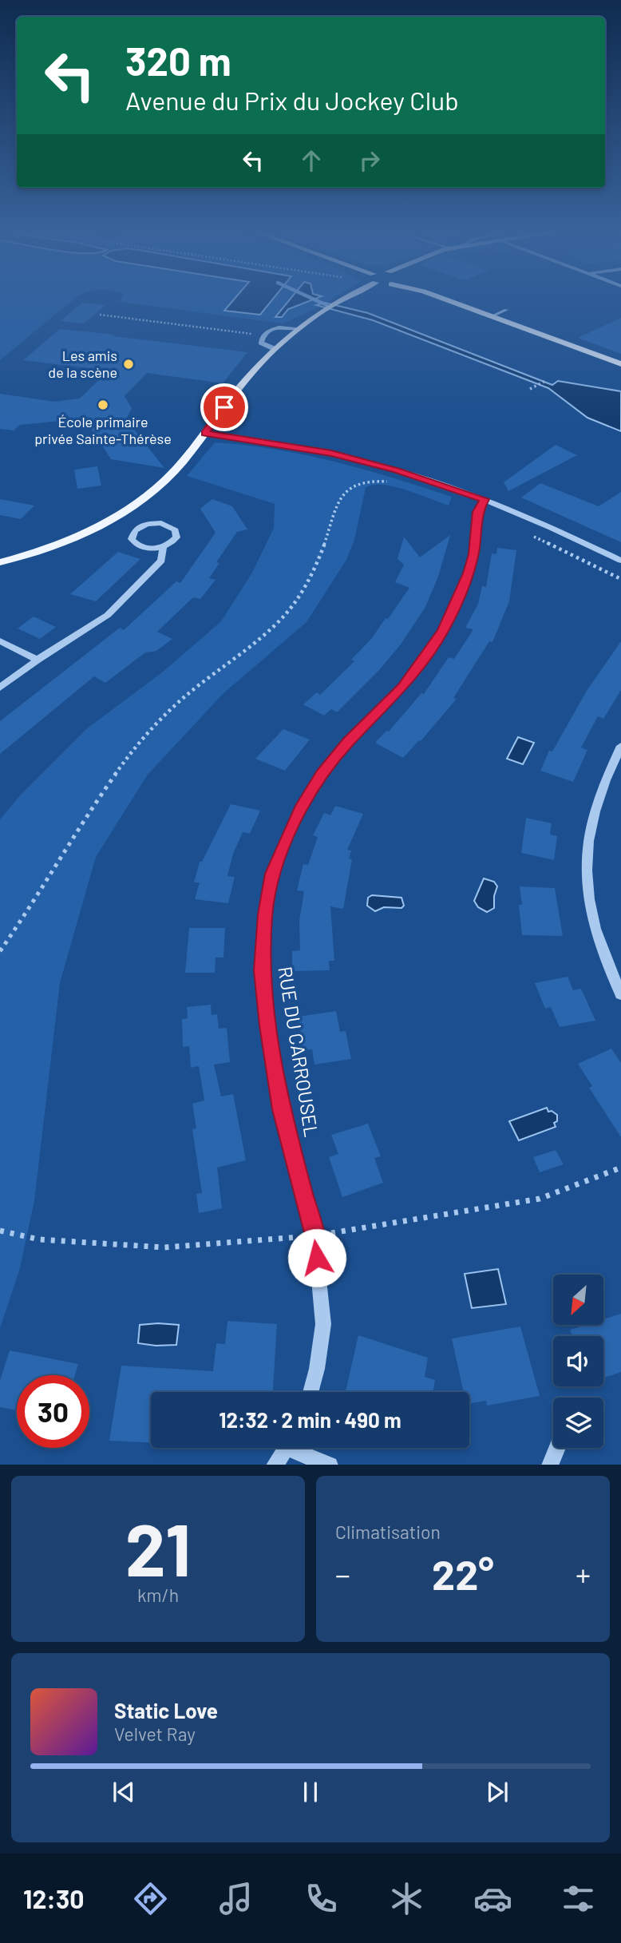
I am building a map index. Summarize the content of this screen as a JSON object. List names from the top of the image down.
{
  "streets": {
    "street": ["RUE DU CARROUSEL"]
  },
  "places": ["Les amis de la scène", "École primaire privée Sainte-Thérèse"],
  "north": "bottom left",
  "page": {
    "turn": ["320 m", "Avenue du Prix du Jockey Club"],
    "limit": "30",
    "trip": "12:32 · 2 min · 490 m",
    "tile": [
      ["21", "km/h"],
      "Climatisation"
    ],
    "heat": ["−", "22°", "+"],
    "song": ["Static Love", "Velvet Ray"],
    "tabs": "12:30"
  }
}
